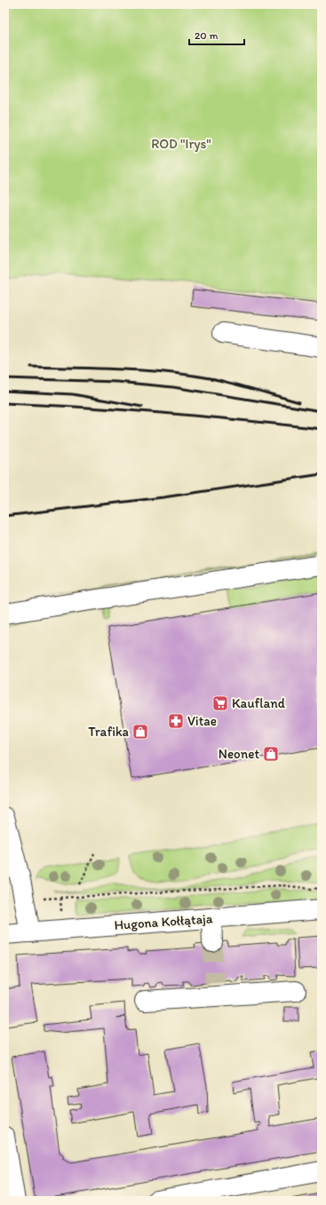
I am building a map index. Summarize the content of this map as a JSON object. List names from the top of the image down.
{
  "streets": {
    "street": ["Hugona Kołłątaja"]
  },
  "parks": ["ROD \"Irys\""],
  "places": {
    "supermarket": ["Kaufland"],
    "pharmacy": ["Vitae"],
    "shop": ["Trafika", "Neonet"]
  },
  "scale_bar": "20 m"
}
